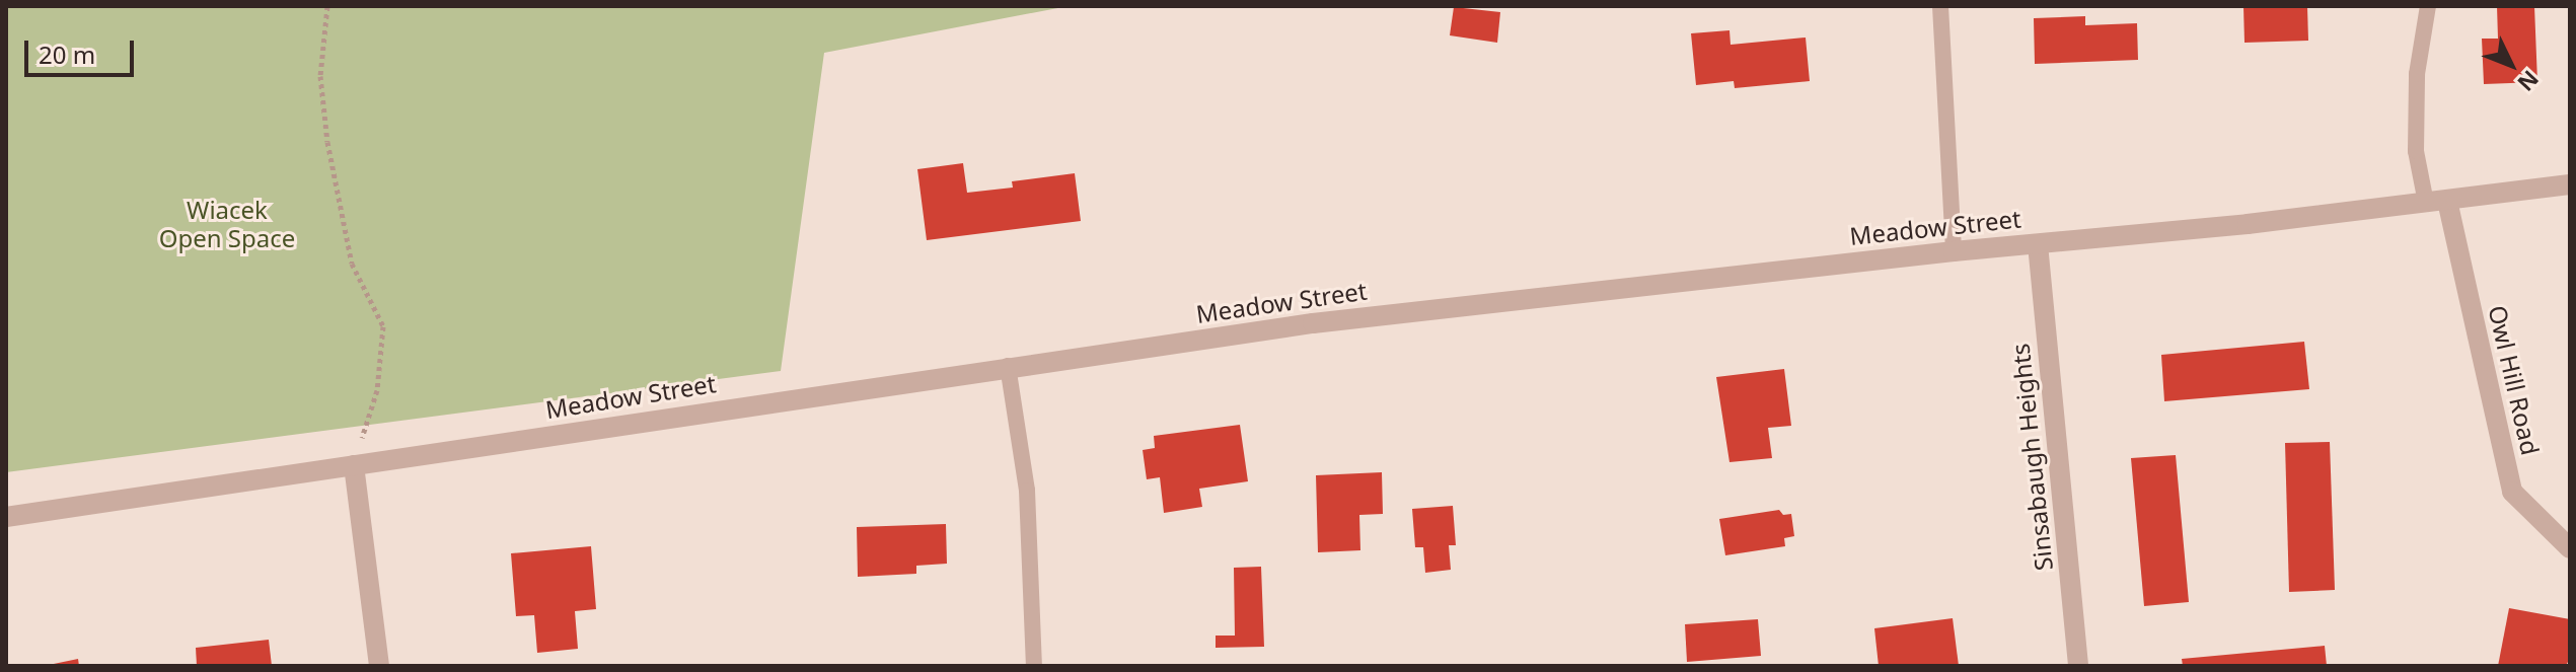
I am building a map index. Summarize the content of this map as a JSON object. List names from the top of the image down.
{
  "streets": {
    "street": ["Meadow Street", "Owl Hill Road", "Sinsabaugh Heights"]
  },
  "crossings": [
    ["Meadow Street", "Owl Hill Road"],
    ["Meadow Street", "Sinsabaugh Heights"]
  ],
  "parks": ["Wiacek Open Space"],
  "scale_bar": "20 m",
  "north": "bottom right"
}
